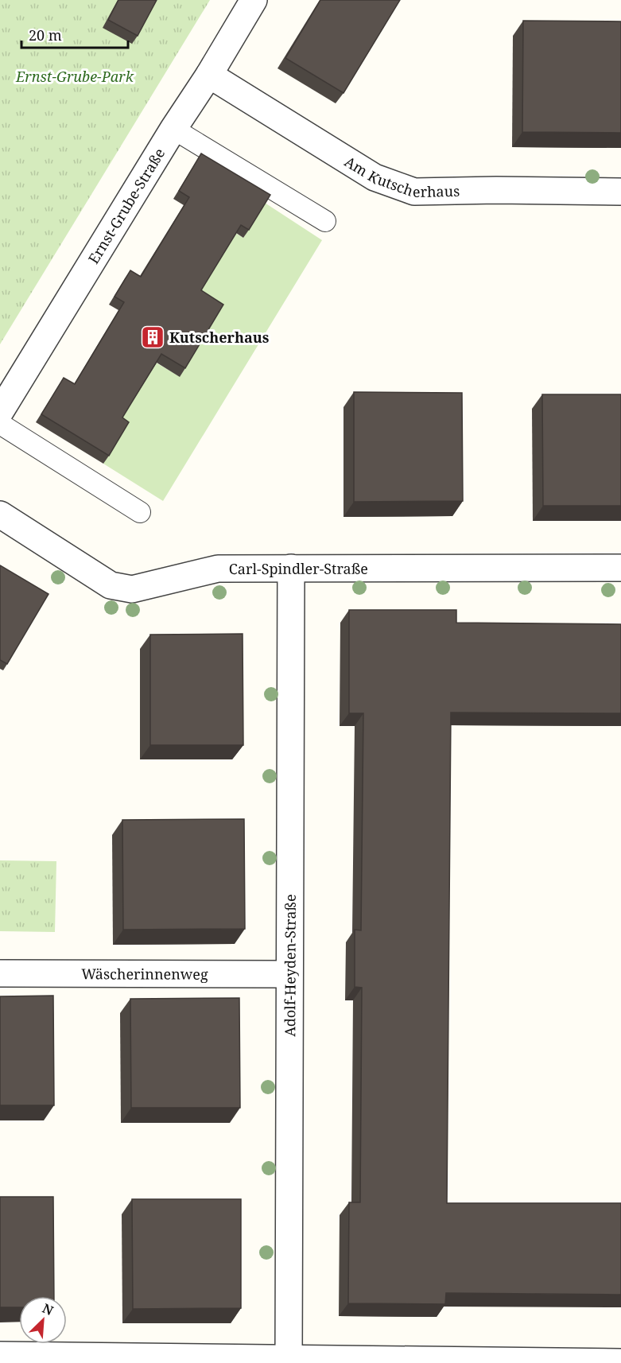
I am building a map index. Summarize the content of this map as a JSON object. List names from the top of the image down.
{
  "streets": {
    "street": [
      "Am Kutscherhaus",
      "Ernst-Grube-Straße",
      "Carl-Spindler-Straße",
      "Adolf-Heyden-Straße",
      "Wäscherinnenweg"
    ]
  },
  "crossings": [
    ["Am Kutscherhaus", "Ernst-Grube-Straße"],
    ["Carl-Spindler-Straße", "Adolf-Heyden-Straße"],
    ["Adolf-Heyden-Straße", "Wäscherinnenweg"]
  ],
  "parks": ["Ernst-Grube-Park"],
  "places": {
    "building": ["Kutscherhaus"]
  },
  "scale_bar": "20 m",
  "north": "top right"
}
